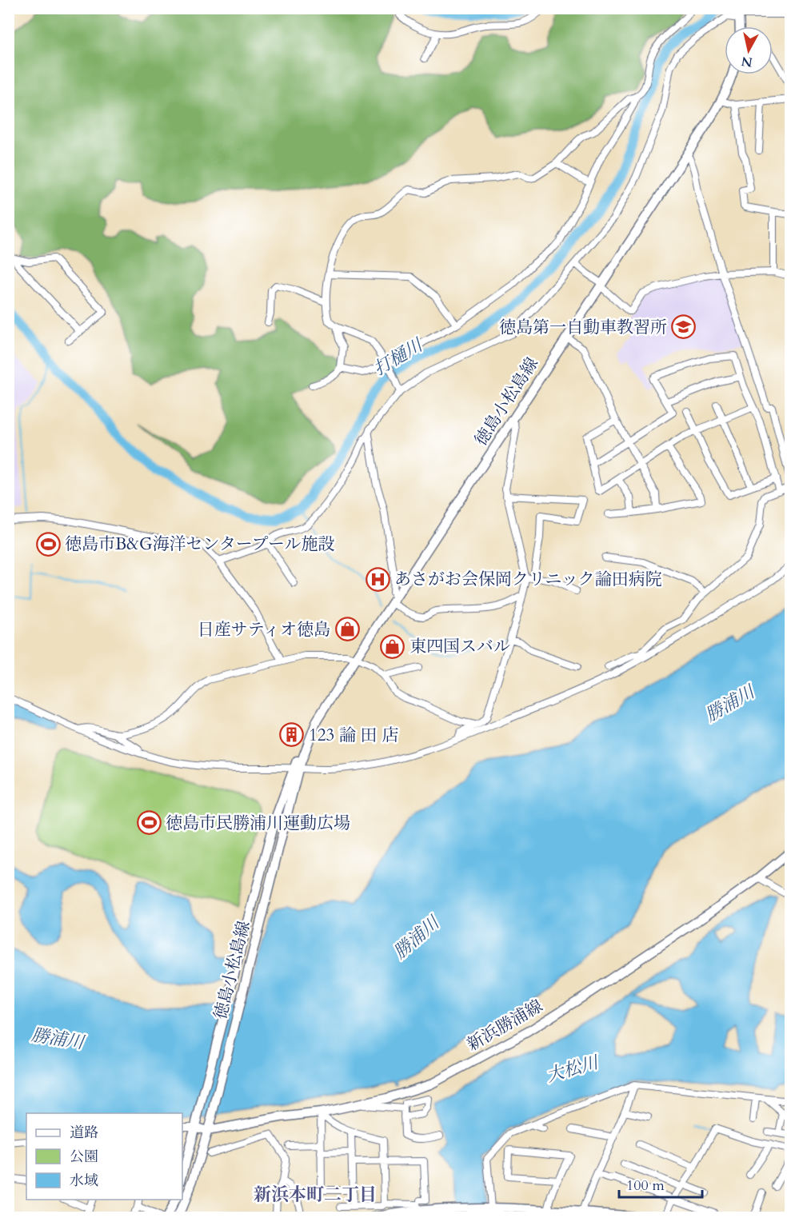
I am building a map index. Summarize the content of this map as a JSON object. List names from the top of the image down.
{
  "streets": {
    "main road": ["徳島小松島線", "新浜勝浦線"]
  },
  "crossings": [
    ["徳島小松島線", "新浜勝浦線"]
  ],
  "districts": ["新浜本町二丁目"],
  "water": ["打樋川", "勝浦川", "大松川"],
  "places": {
    "school or university": ["徳島第一自動車教習所"],
    "sports": ["徳島市B&G海洋センタープール施設", "徳島市民勝浦川運動広場"],
    "hospital": ["あさがお会保岡クリニック論田病院"],
    "shop": ["日産サティオ徳島", "東四国スバル"],
    "building": ["123 論 田 店"]
  },
  "legend": ["道路", "公園", "水域"],
  "scale_bar": "100 m",
  "north": "bottom"
}
